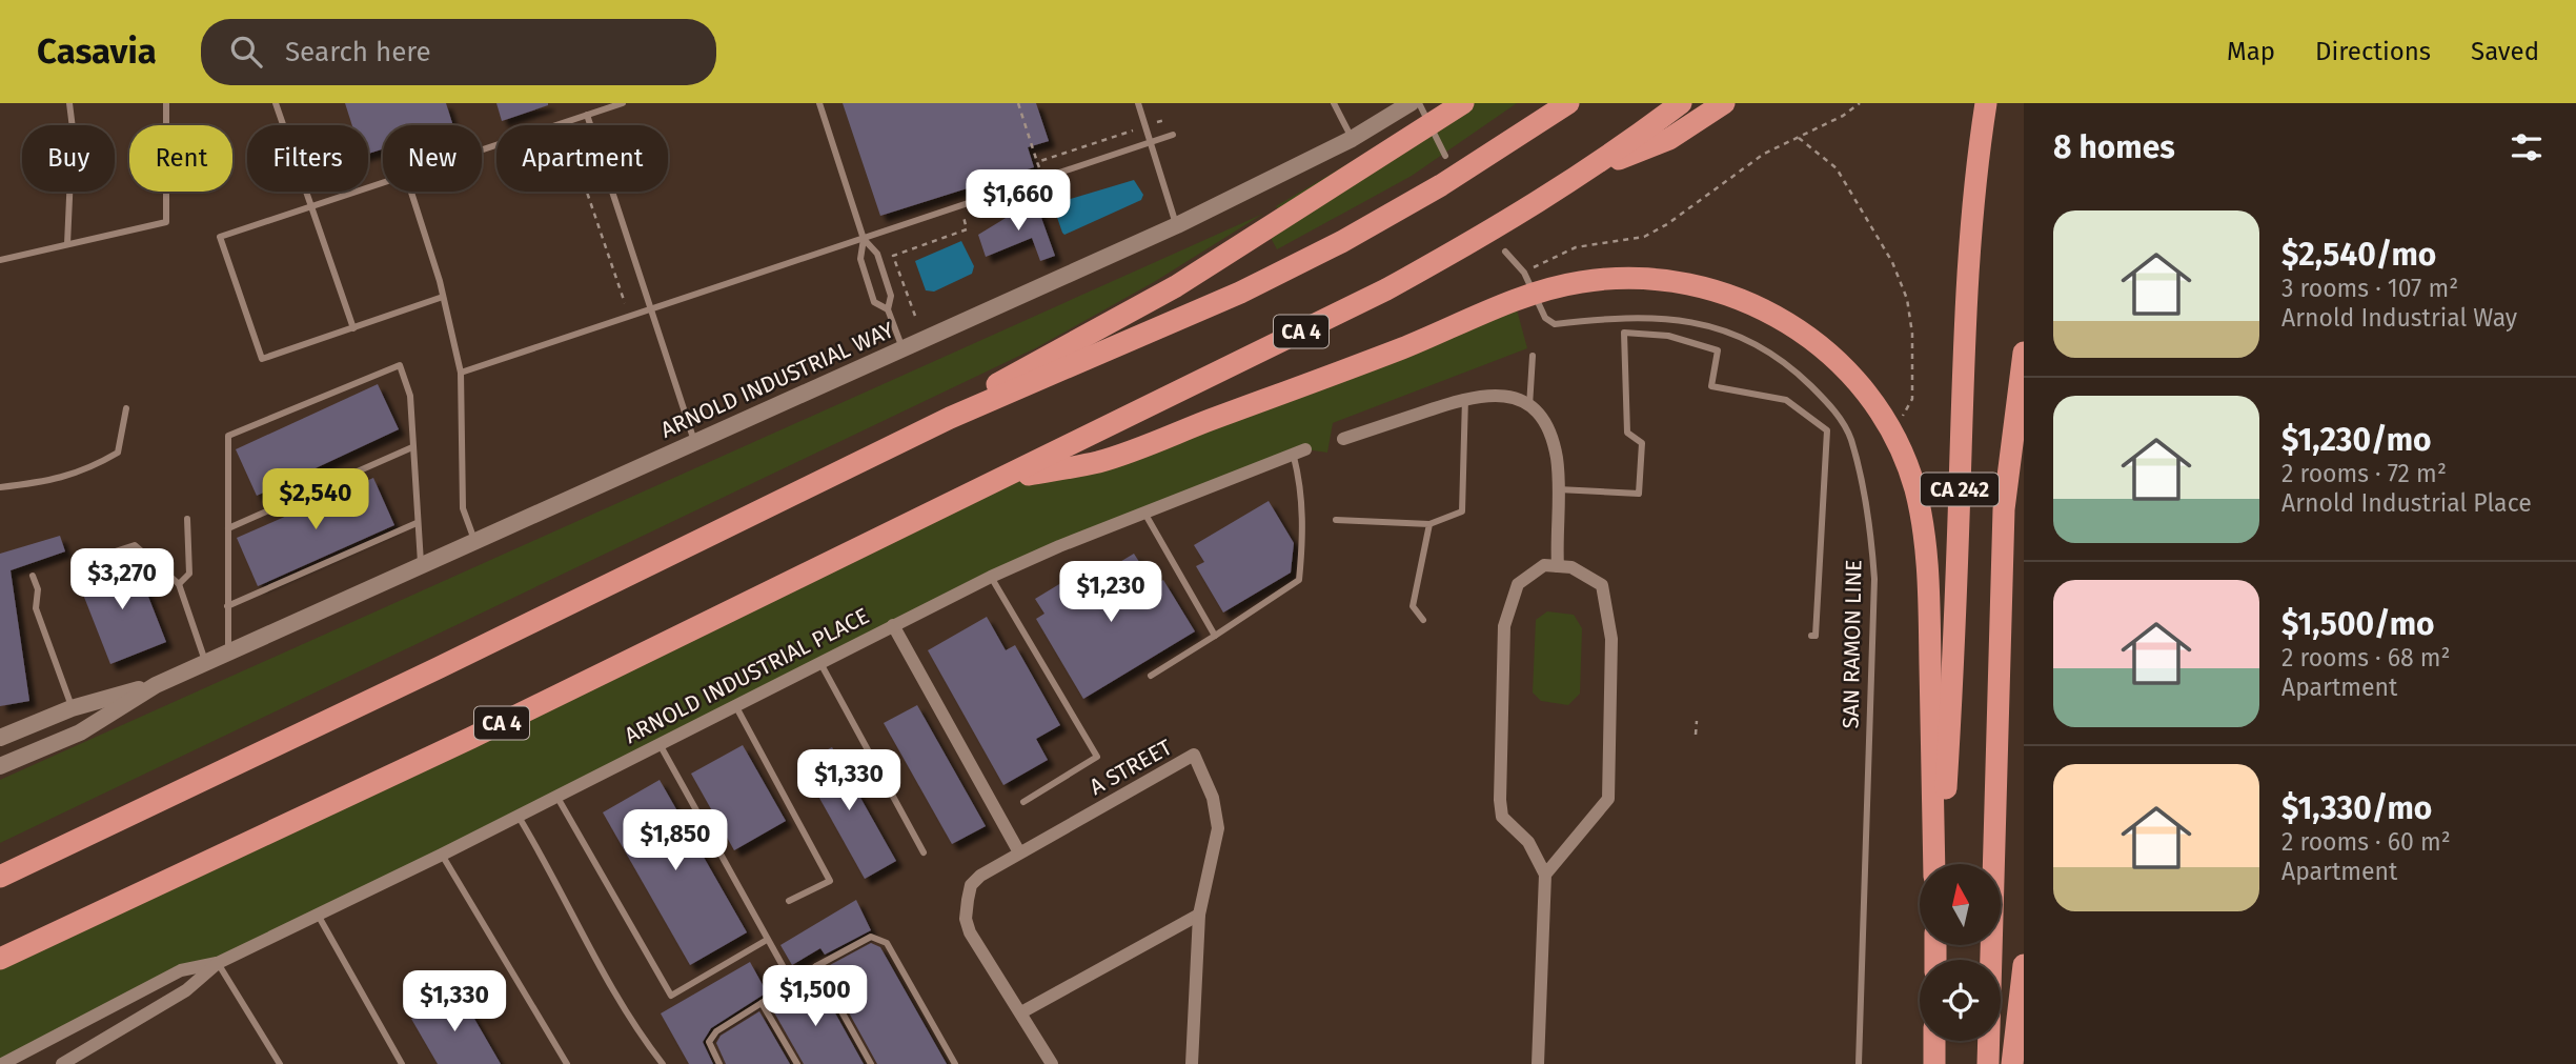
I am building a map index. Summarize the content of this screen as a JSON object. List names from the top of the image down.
{
  "streets": {
    "highway": ["CA 4", "CA 242"],
    "street": ["ARNOLD INDUSTRIAL WAY", "ARNOLD INDUSTRIAL PLACE", "A STREET"],
    "lane": ["SAN RAMON LINE"]
  },
  "north": "top",
  "page": {
    "header": "Casavia",
    "search": "Search here",
    "nav": ["Map", "Directions", "Saved"],
    "heading": "8 homes",
    "chip": [
      "Buy",
      "Rent",
      "Filters",
      "New",
      "Apartment"
    ],
    "price": [
      "$1,660",
      "$2,540",
      "$3,270",
      "$1,230",
      "$1,330",
      "$1,850",
      "$1,500",
      "$1,330"
    ],
    "list": [
      {
        "name": "$2,540/mo",
        "note": "3 rooms · 107 m² · Arnold Industrial Way"
      },
      {
        "name": "$1,230/mo",
        "note": "2 rooms · 72 m² · Arnold Industrial Place"
      },
      {
        "name": "$1,500/mo",
        "note": "2 rooms · 68 m² · Apartment"
      },
      {
        "name": "$1,330/mo",
        "note": "2 rooms · 60 m² · Apartment"
      }
    ]
  }
}
